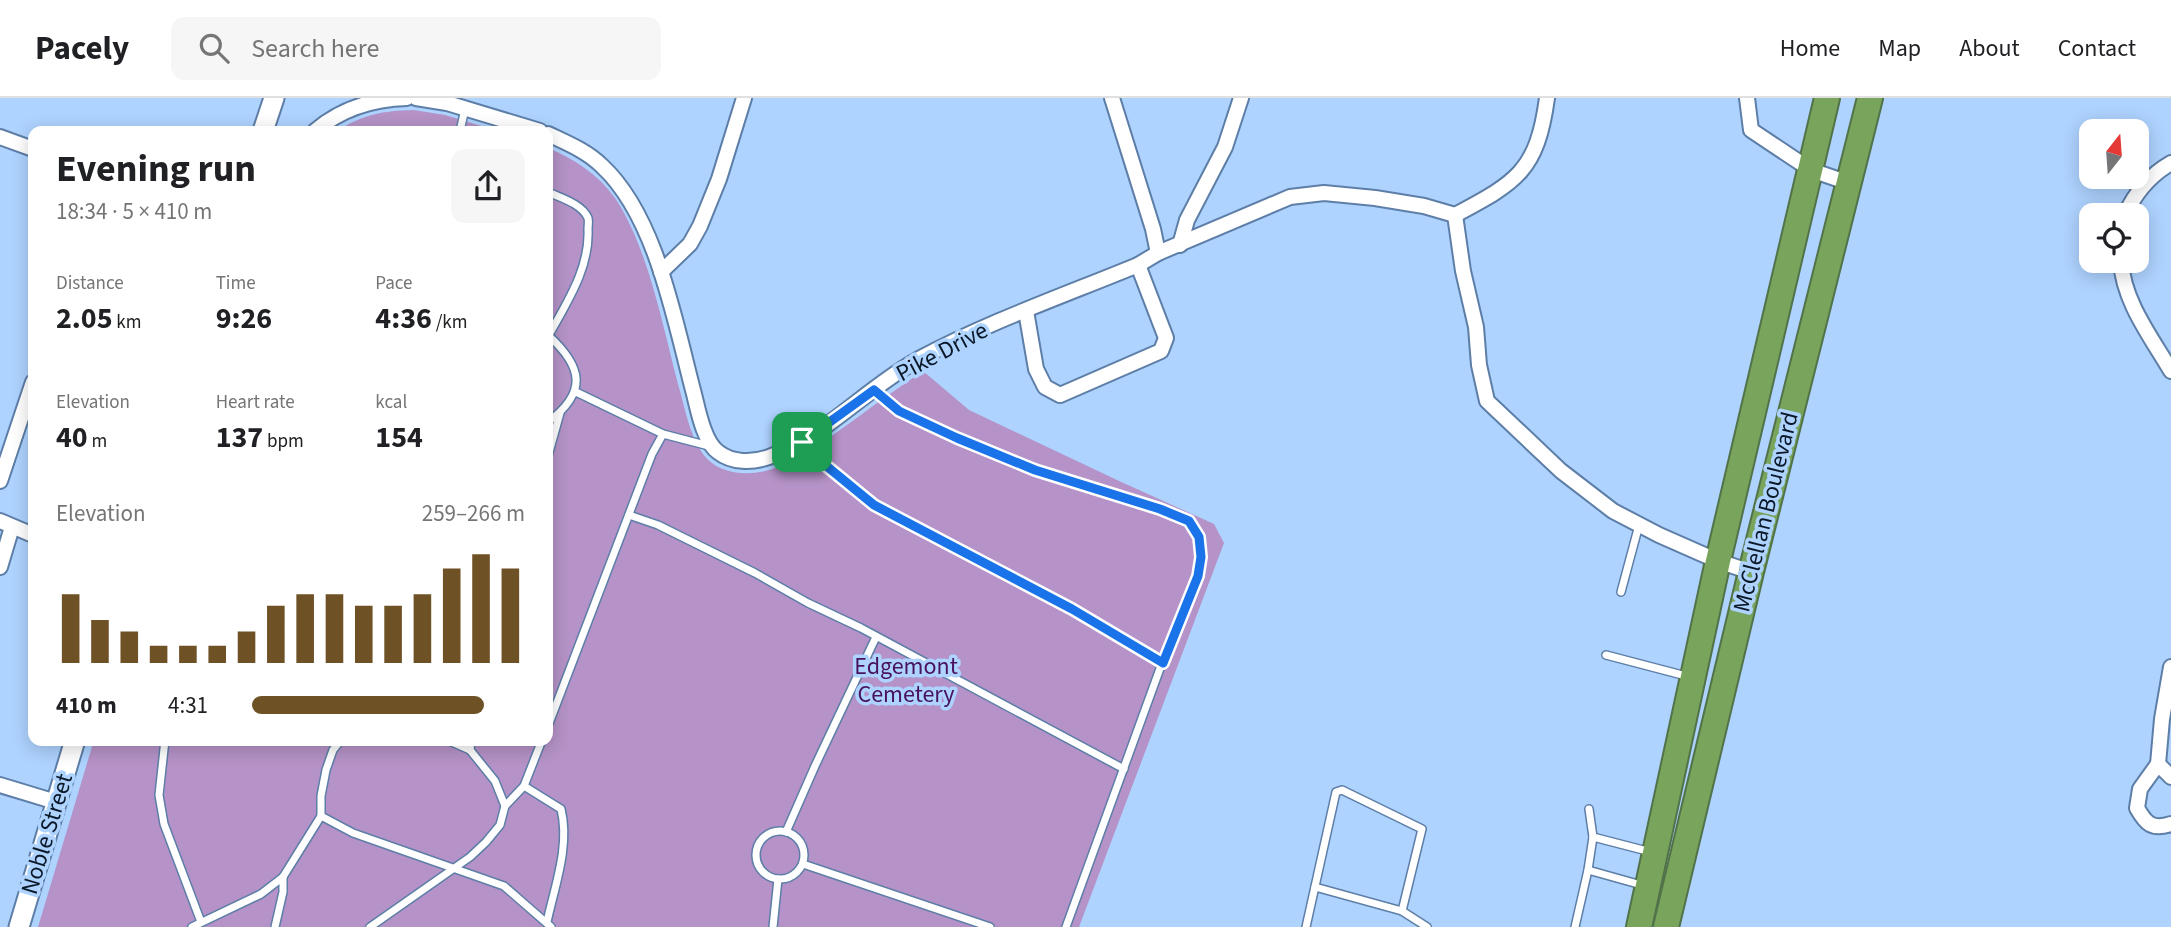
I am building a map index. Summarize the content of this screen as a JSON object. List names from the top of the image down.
{
  "streets": {
    "highway": ["McClellan Boulevard"],
    "main road": ["Noble Street"],
    "street": ["Pike Drive"]
  },
  "parks": ["Edgemont Cemetery"],
  "north": "top",
  "page": {
    "header": "Pacely",
    "search": "Search here",
    "nav": [
      "Home",
      "Map",
      "About",
      "Contact"
    ],
    "heading": ["Evening run", "18:34 · 5 × 410 m"],
    "stats": [
      ["Distance", "2.05 km"],
      ["Time", "9:26"],
      ["Pace", "4:36 /km"],
      ["Elevation", "40 m"],
      ["Heart rate", "137 bpm"],
      ["kcal", "154"]
    ],
    "chart": ["Elevation", "259–266 m"],
    "list": [
      {
        "name": "410 m",
        "note": "4:31"
      }
    ]
  }
}
